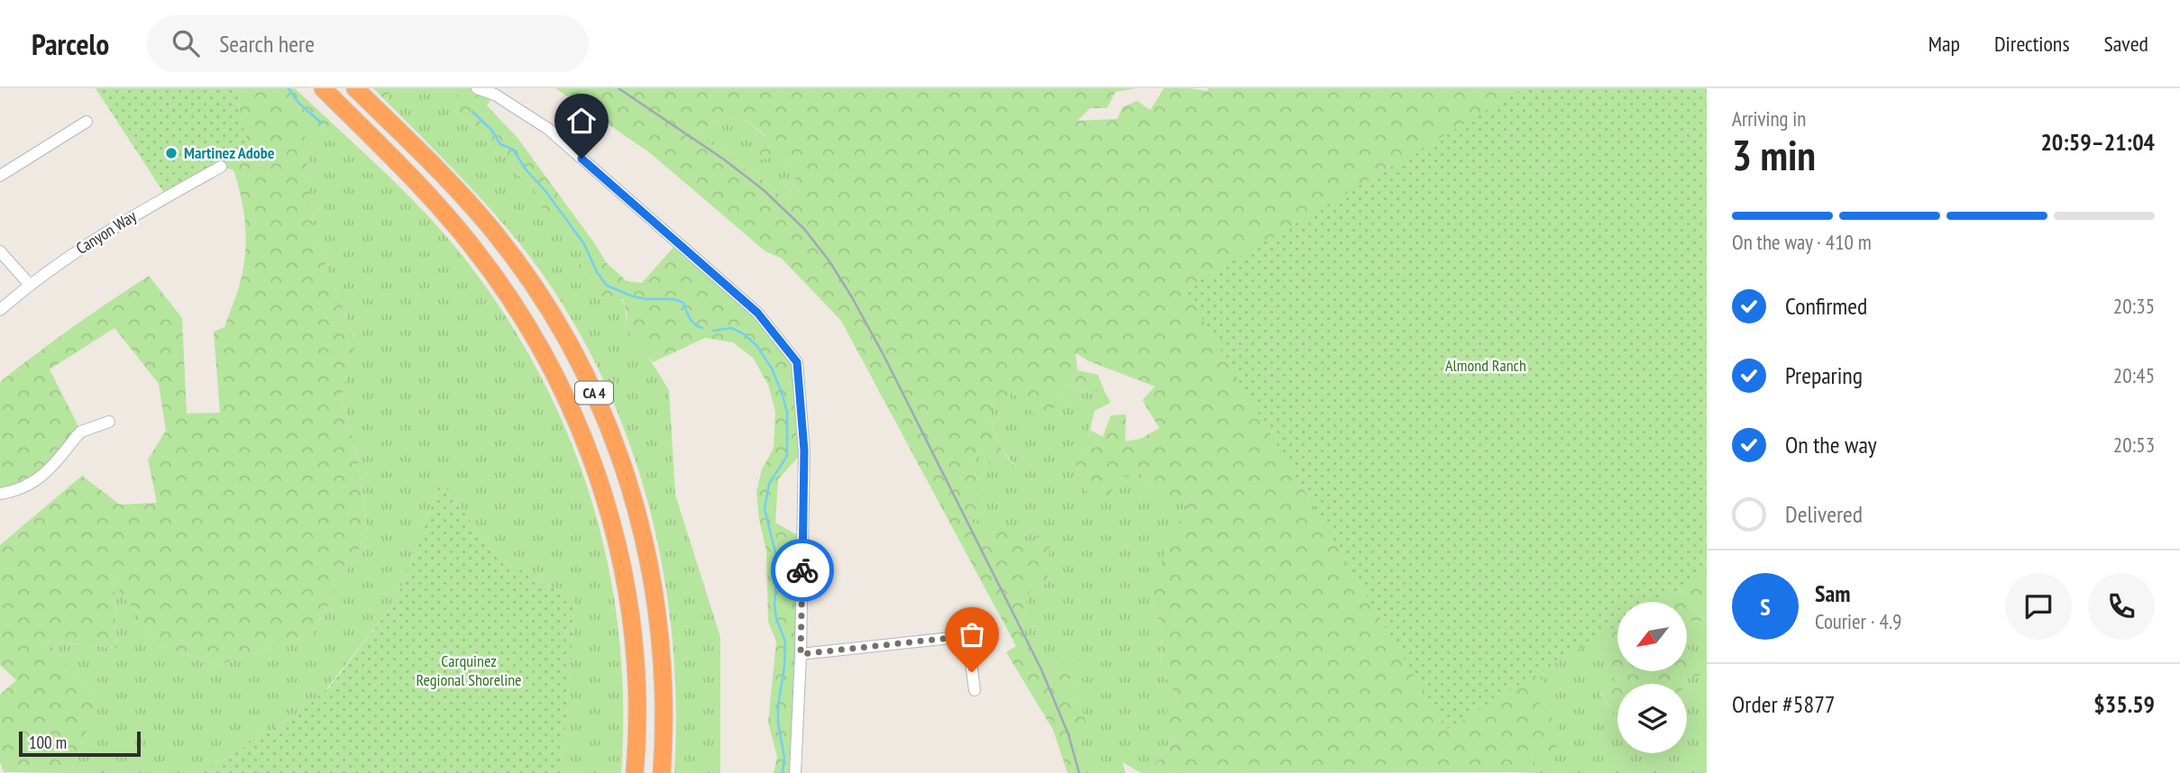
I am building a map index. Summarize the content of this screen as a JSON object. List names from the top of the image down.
{
  "streets": {
    "highway": ["CA 4"],
    "street": ["Canyon Way"]
  },
  "parks": ["Almond Ranch", "Carquinez Regional Shoreline"],
  "places": ["Martinez Adobe"],
  "scale_bar": "100 m",
  "north": "bottom left",
  "page": {
    "header": "Parcelo",
    "search": "Search here",
    "nav": ["Map", "Directions", "Saved"],
    "heading": ["3 min", "Arriving in", "20:59–21:04"],
    "panel": [
      "Sam",
      "Courier · 4.9",
      "Order #5877",
      "$35.59"
    ],
    "bar": "On the way · 410 m",
    "list": [
      ["Confirmed", "20:35"],
      ["Preparing", "20:45"],
      ["On the way", "20:53"],
      "Delivered"
    ],
    "round": "S",
    "scale": "100 m"
  }
}
